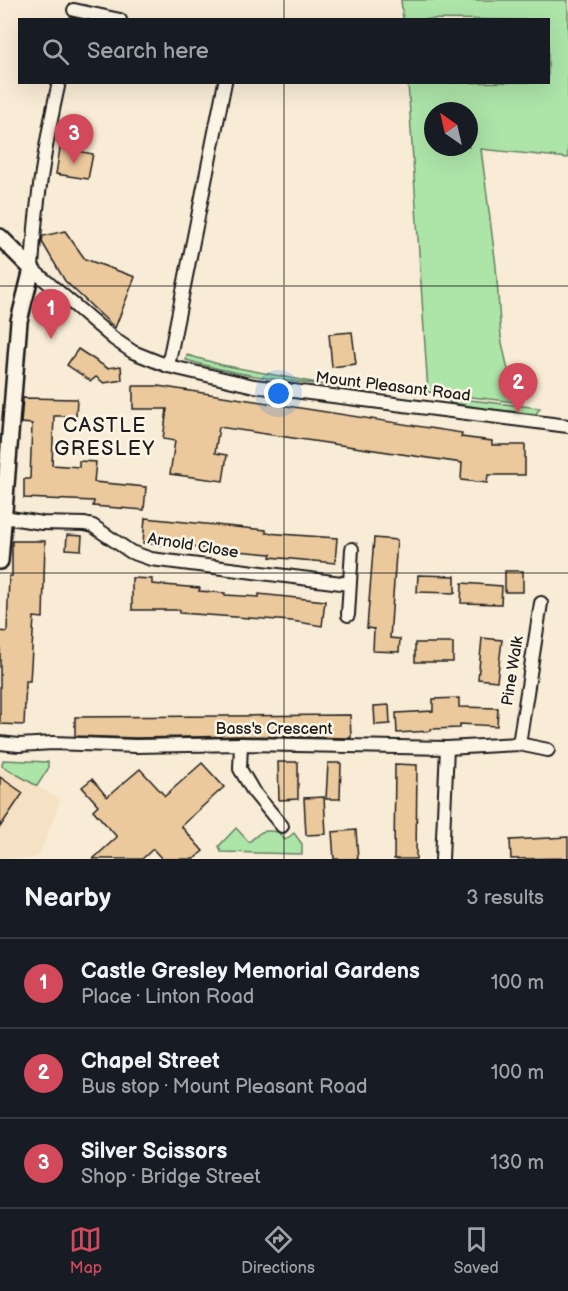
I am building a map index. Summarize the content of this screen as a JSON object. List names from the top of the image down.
{
  "streets": {
    "street": [
      "Mount Pleasant Road",
      "Arnold Close",
      "Pine Walk",
      "Bass's Crescent"
    ]
  },
  "crossings": [
    ["Pine Walk", "Bass's Crescent"]
  ],
  "districts": ["CASTLE GRESLEY"],
  "north": "top left",
  "page": {
    "search": "Search here",
    "pins": ["3", "1", "2"],
    "heading": ["Nearby", "3 results"],
    "list": [
      {
        "mark": "1",
        "name": "Castle Gresley Memorial Gardens",
        "note": "Place · Linton Road",
        "value": "100 m"
      },
      {
        "mark": "2",
        "name": "Chapel Street",
        "note": "Bus stop · Mount Pleasant Road",
        "value": "100 m"
      },
      {
        "mark": "3",
        "name": "Silver Scissors",
        "note": "Shop · Bridge Street",
        "value": "130 m"
      }
    ],
    "nav": ["Map", "Directions", "Saved"]
  }
}
